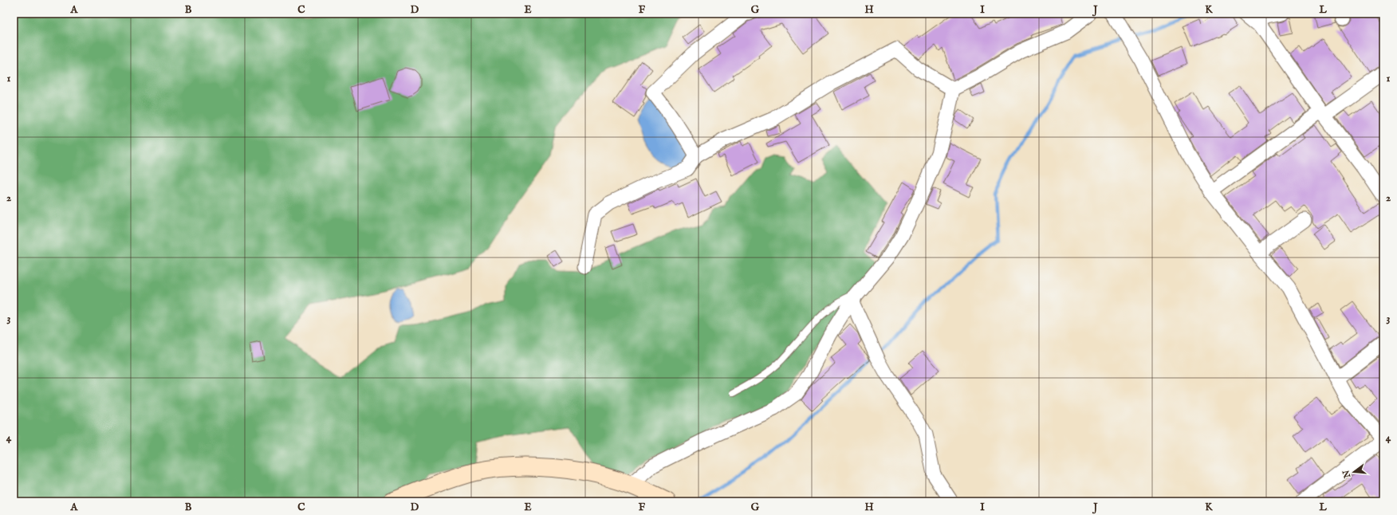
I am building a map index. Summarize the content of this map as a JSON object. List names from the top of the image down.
{
  "north": "left",
  "grid": {
    "columns": [
      "A",
      "B",
      "C",
      "D",
      "E",
      "F",
      "G",
      "H",
      "I",
      "J",
      "K",
      "L"
    ],
    "rows": [
      "1",
      "2",
      "3",
      "4"
    ]
  }
}
